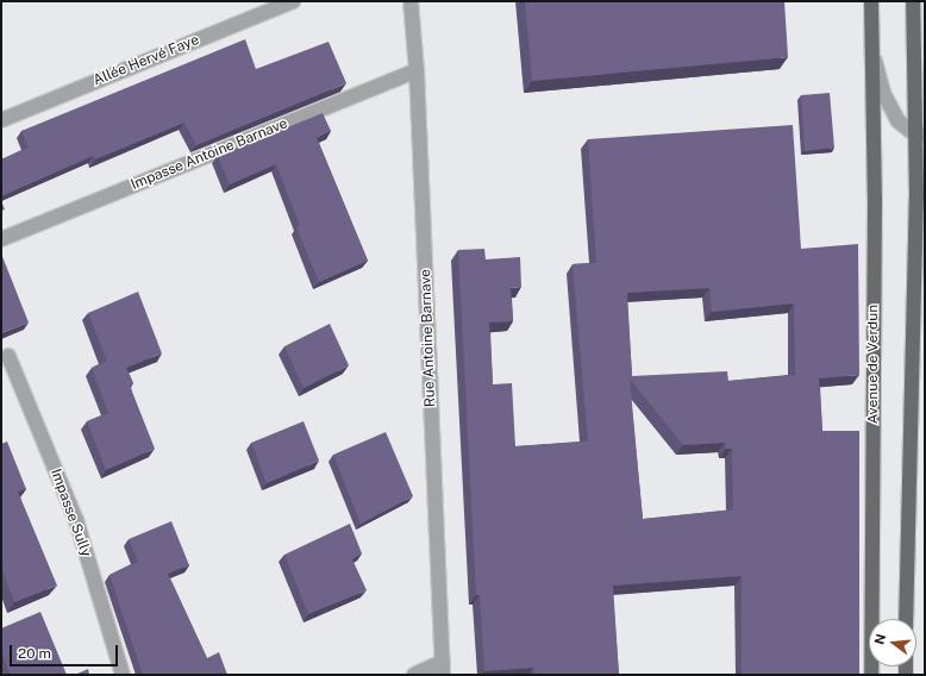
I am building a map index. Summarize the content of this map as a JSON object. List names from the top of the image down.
{
  "streets": {
    "main road": ["Avenue de Verdun"],
    "street": [
      "Allée Hervé Faye",
      "Impasse Antoine Barnave",
      "Rue Antoine Barnave",
      "Impasse Sully"
    ]
  },
  "crossings": [
    ["Impasse Antoine Barnave", "Rue Antoine Barnave"]
  ],
  "scale_bar": "20 m",
  "north": "left"
}
